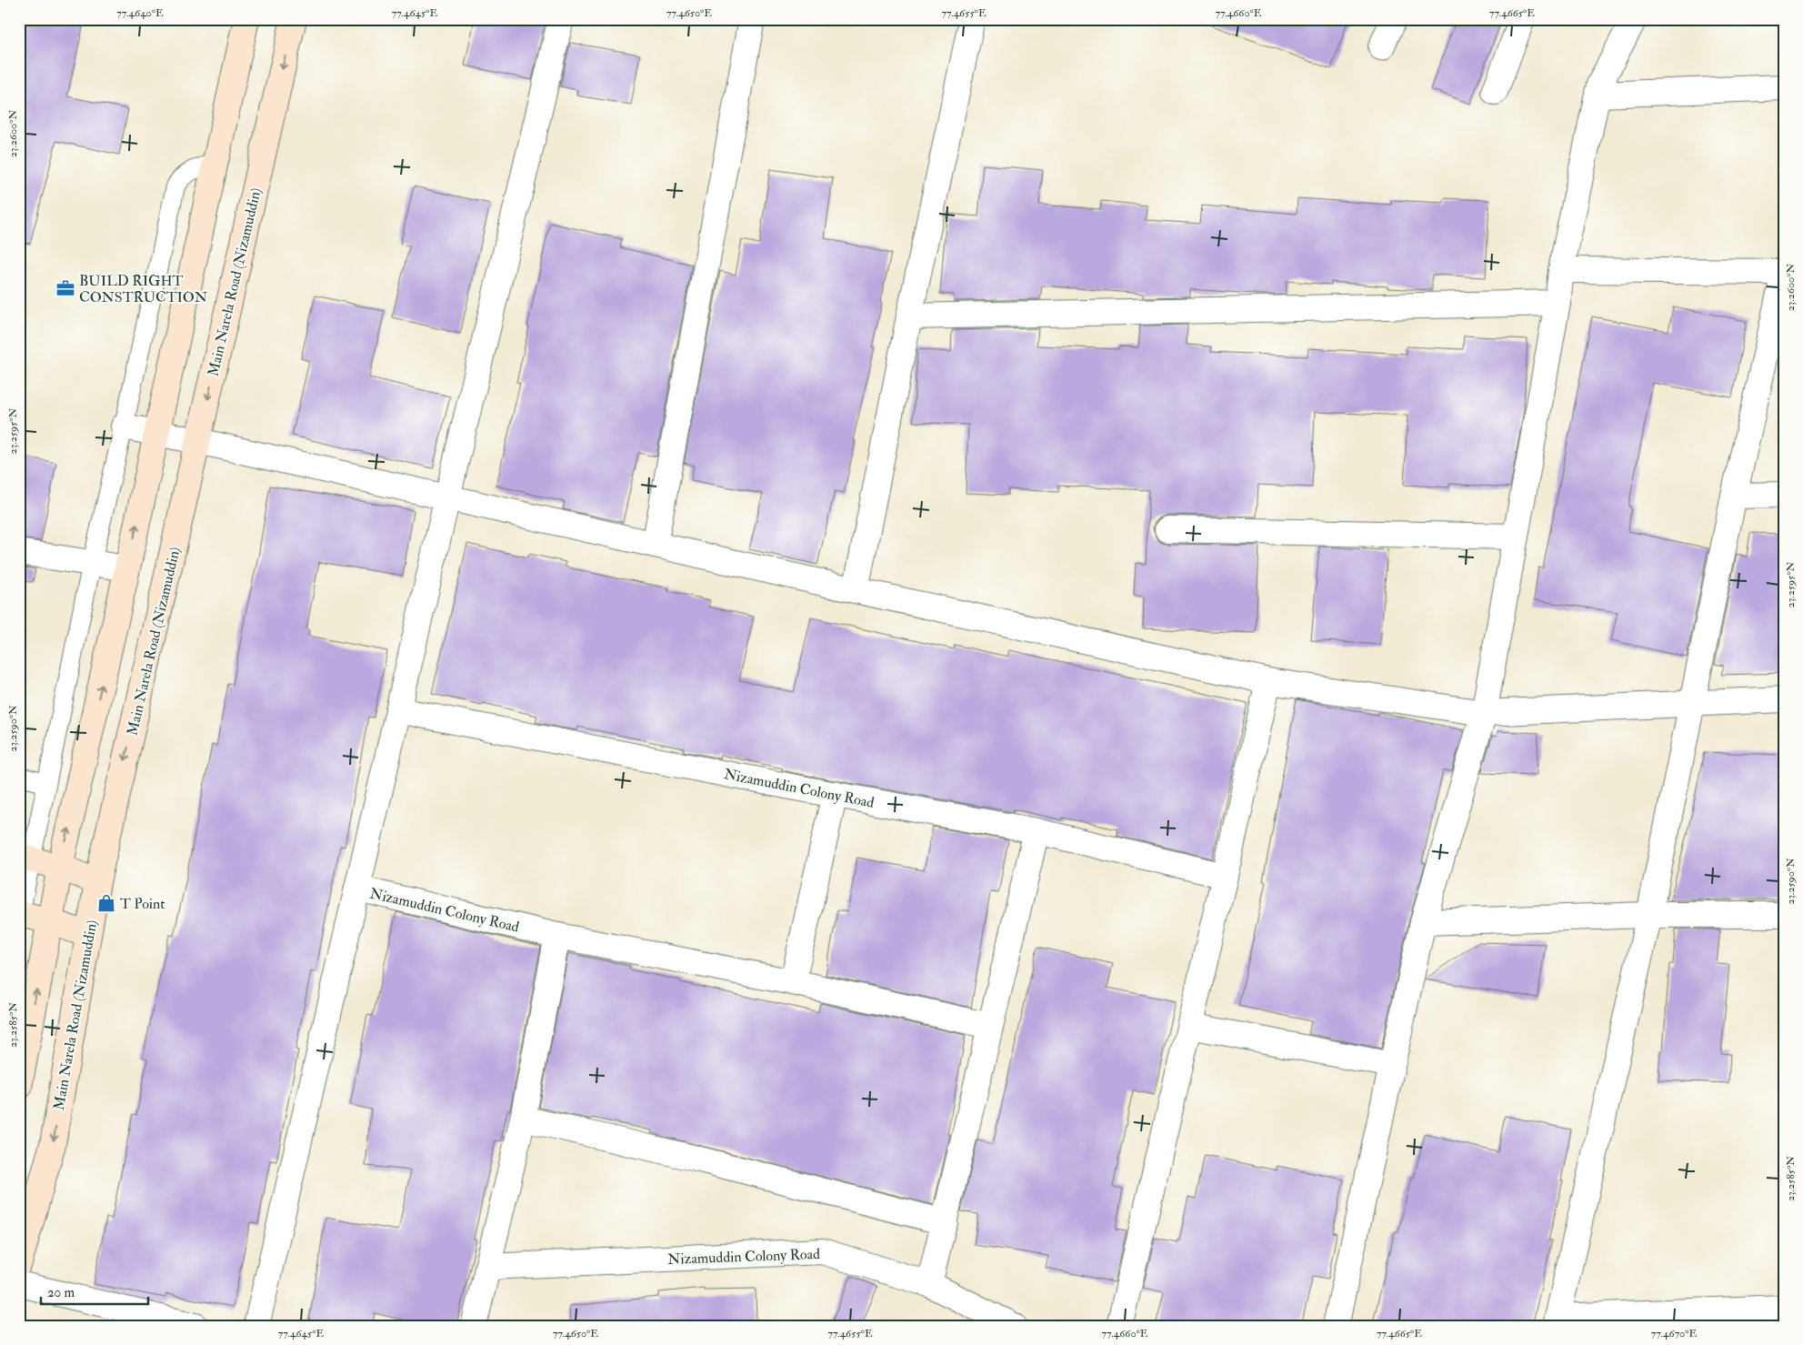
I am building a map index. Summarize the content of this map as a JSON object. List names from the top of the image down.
{
  "streets": {
    "street": ["Main Narela Road (Nizamuddin)", "Nizamuddin Colony Road"]
  },
  "places": {
    "office": ["BUILD RIGHT CONSTRUCTION"],
    "shop": ["T Point"]
  },
  "scale_bar": "20 m",
  "coordinates": [
    "77.4640°E",
    "77.4645°E",
    "77.4650°E",
    "77.4655°E",
    "77.4660°E",
    "77.4665°E",
    "23.2600°N",
    "23.2595°N",
    "23.2590°N",
    "23.2585°N",
    "77.4670°E"
  ]
}
